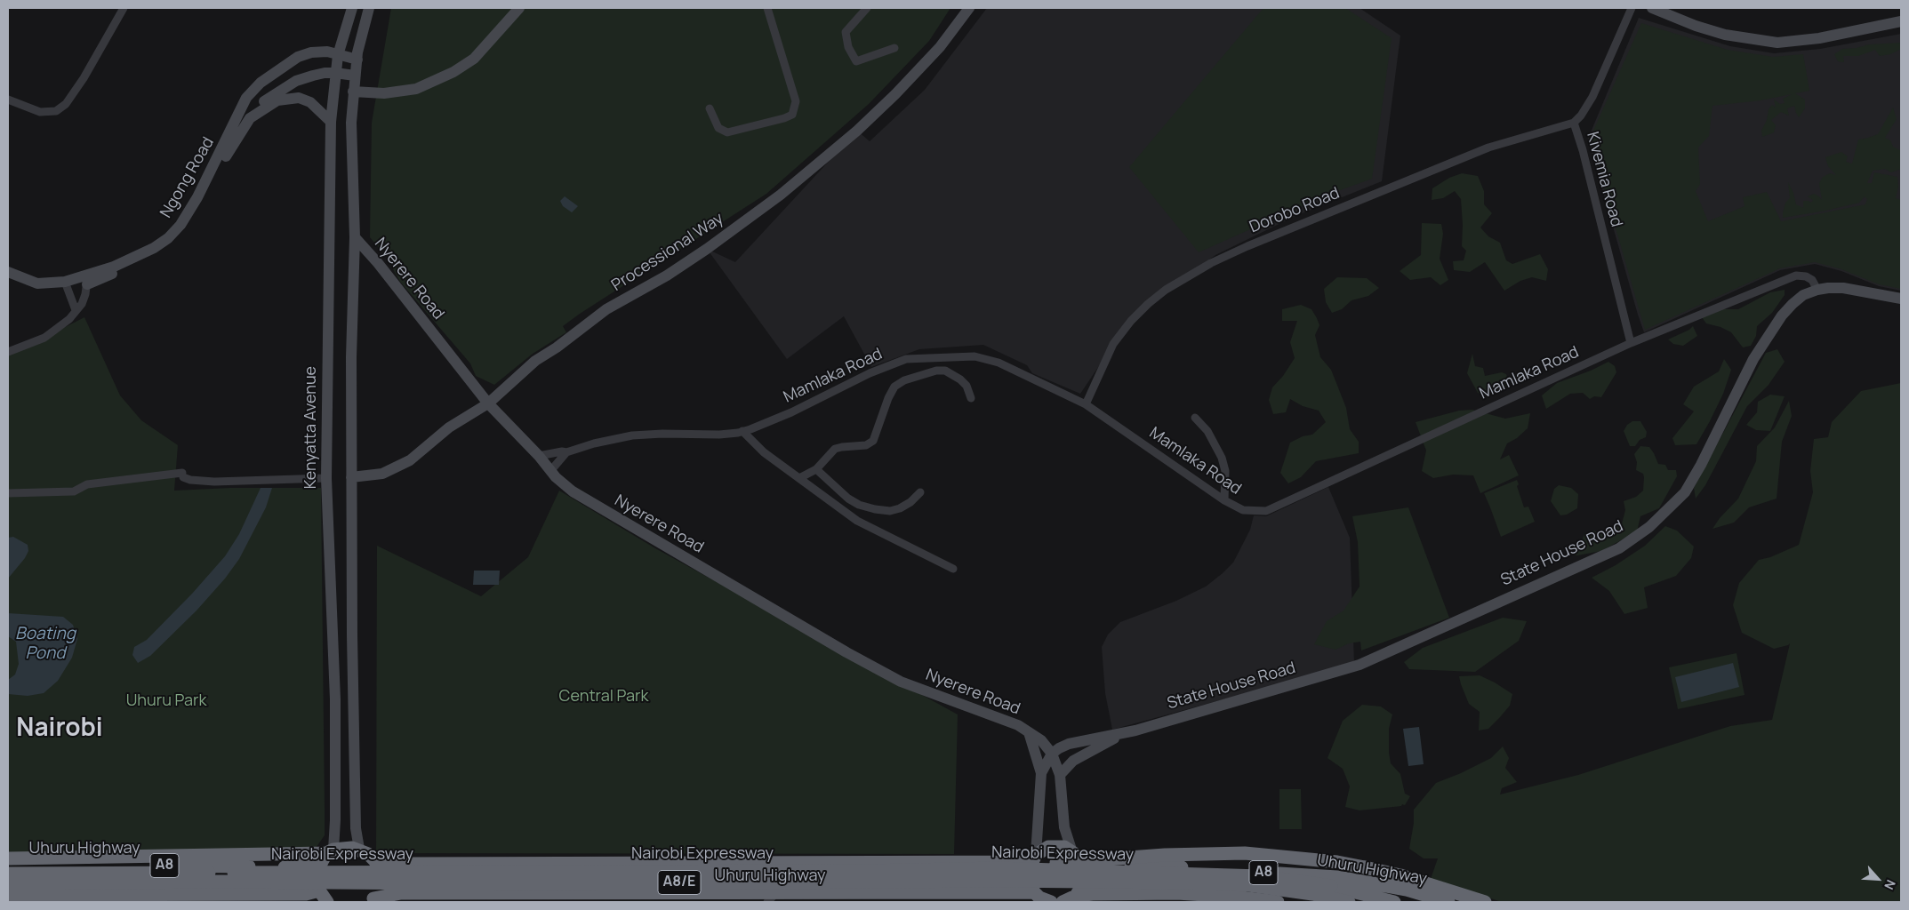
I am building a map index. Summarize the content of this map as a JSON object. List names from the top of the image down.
{
  "streets": {
    "highway": [
      "Uhuru Highway",
      "Nairobi Expressway",
      "A8",
      "A8/E"
    ],
    "street": [
      "Ngong Road",
      "Kivemia Road",
      "Dorobo Road",
      "Processional Way",
      "Nyerere Road",
      "Mamlaka Road",
      "Kenyatta Avenue",
      "State House Road"
    ]
  },
  "crossings": [
    ["Ngong Road", "Kenyatta Avenue"],
    ["Kivemia Road", "Dorobo Road"],
    ["Kivemia Road", "Mamlaka Road"],
    ["Dorobo Road", "Mamlaka Road"],
    ["Processional Way", "Nyerere Road"],
    ["Nyerere Road", "Mamlaka Road"],
    ["Nyerere Road", "State House Road"],
    ["Nyerere Road", "Uhuru Highway"],
    ["Nyerere Road", "A8"],
    ["Mamlaka Road", "State House Road"],
    ["Kenyatta Avenue", "Uhuru Highway"],
    ["Kenyatta Avenue", "A8"],
    ["Uhuru Highway", "A8"],
    ["Nairobi Expressway", "A8"]
  ],
  "districts": ["Nairobi"],
  "water": ["Boating Pond"],
  "parks": ["Central Park", "Uhuru Park"],
  "north": "bottom right"
}
